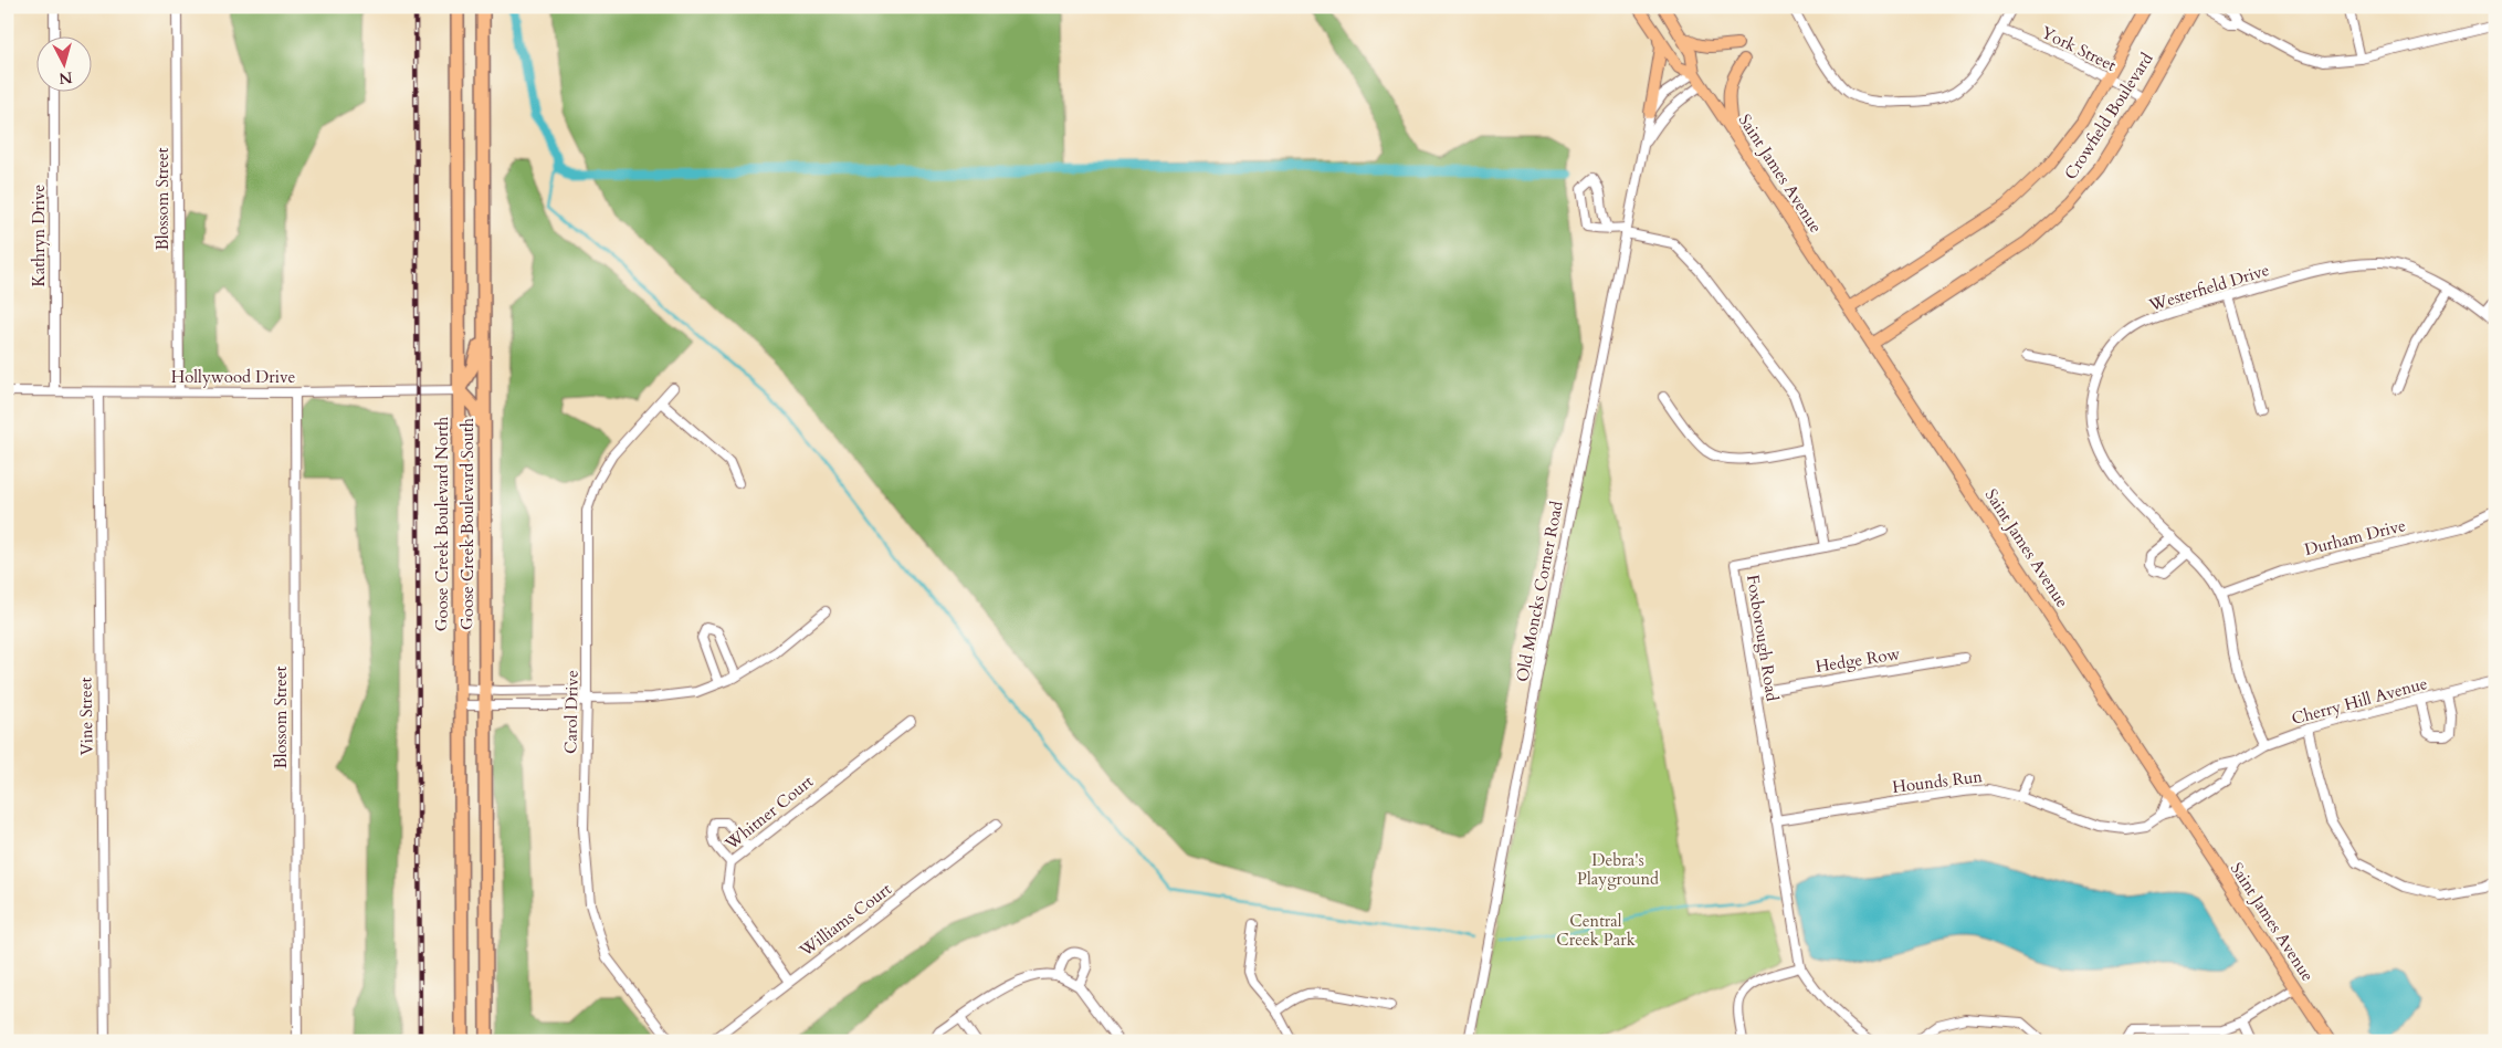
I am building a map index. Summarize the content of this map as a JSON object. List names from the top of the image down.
{
  "streets": {
    "highway": ["Goose Creek Boulevard North", "Goose Creek Boulevard South"],
    "main road": ["Crowfield Boulevard", "Saint James Avenue"],
    "street": [
      "York Street",
      "Blossom Street",
      "Kathryn Drive",
      "Westerfield Drive",
      "Hollywood Drive",
      "Durham Drive",
      "Old Moncks Corner Road",
      "Foxborough Road",
      "Hedge Row",
      "Cherry Hill Avenue",
      "Carol Drive",
      "Vine Street",
      "Hounds Run",
      "Whitner Court",
      "Williams Court"
    ]
  },
  "crossings": [
    ["York Street", "Crowfield Boulevard"],
    ["Crowfield Boulevard", "Saint James Avenue"],
    ["Saint James Avenue", "Cherry Hill Avenue"],
    ["Saint James Avenue", "Hounds Run"],
    ["Blossom Street", "Hollywood Drive"],
    ["Kathryn Drive", "Hollywood Drive"],
    ["Westerfield Drive", "Durham Drive"],
    ["Westerfield Drive", "Cherry Hill Avenue"],
    ["Hollywood Drive", "Goose Creek Boulevard North"],
    ["Hollywood Drive", "Vine Street"],
    ["Foxborough Road", "Hedge Row"],
    ["Foxborough Road", "Hounds Run"],
    ["Cherry Hill Avenue", "Hounds Run"],
    ["Whitner Court", "Williams Court"]
  ],
  "parks": ["Debra's Playground", "Central Creek Park"],
  "north": "bottom"
}
